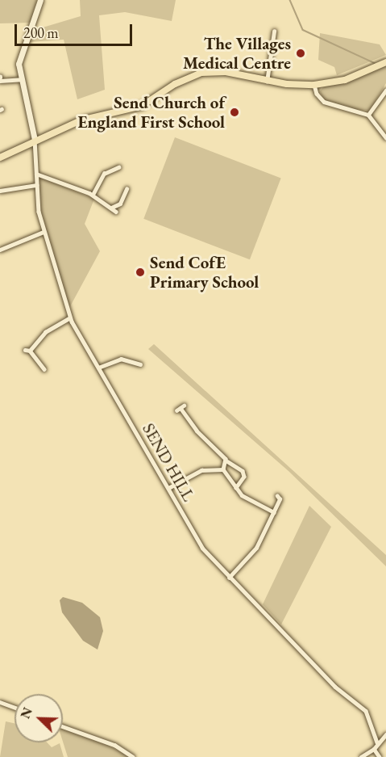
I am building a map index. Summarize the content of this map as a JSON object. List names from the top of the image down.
{
  "streets": {
    "street": ["SEND HILL"]
  },
  "places": ["The Villages Medical Centre", "Send Church of England First School", "Send CofE Primary School"],
  "scale_bar": "200 m",
  "north": "top left"
}
